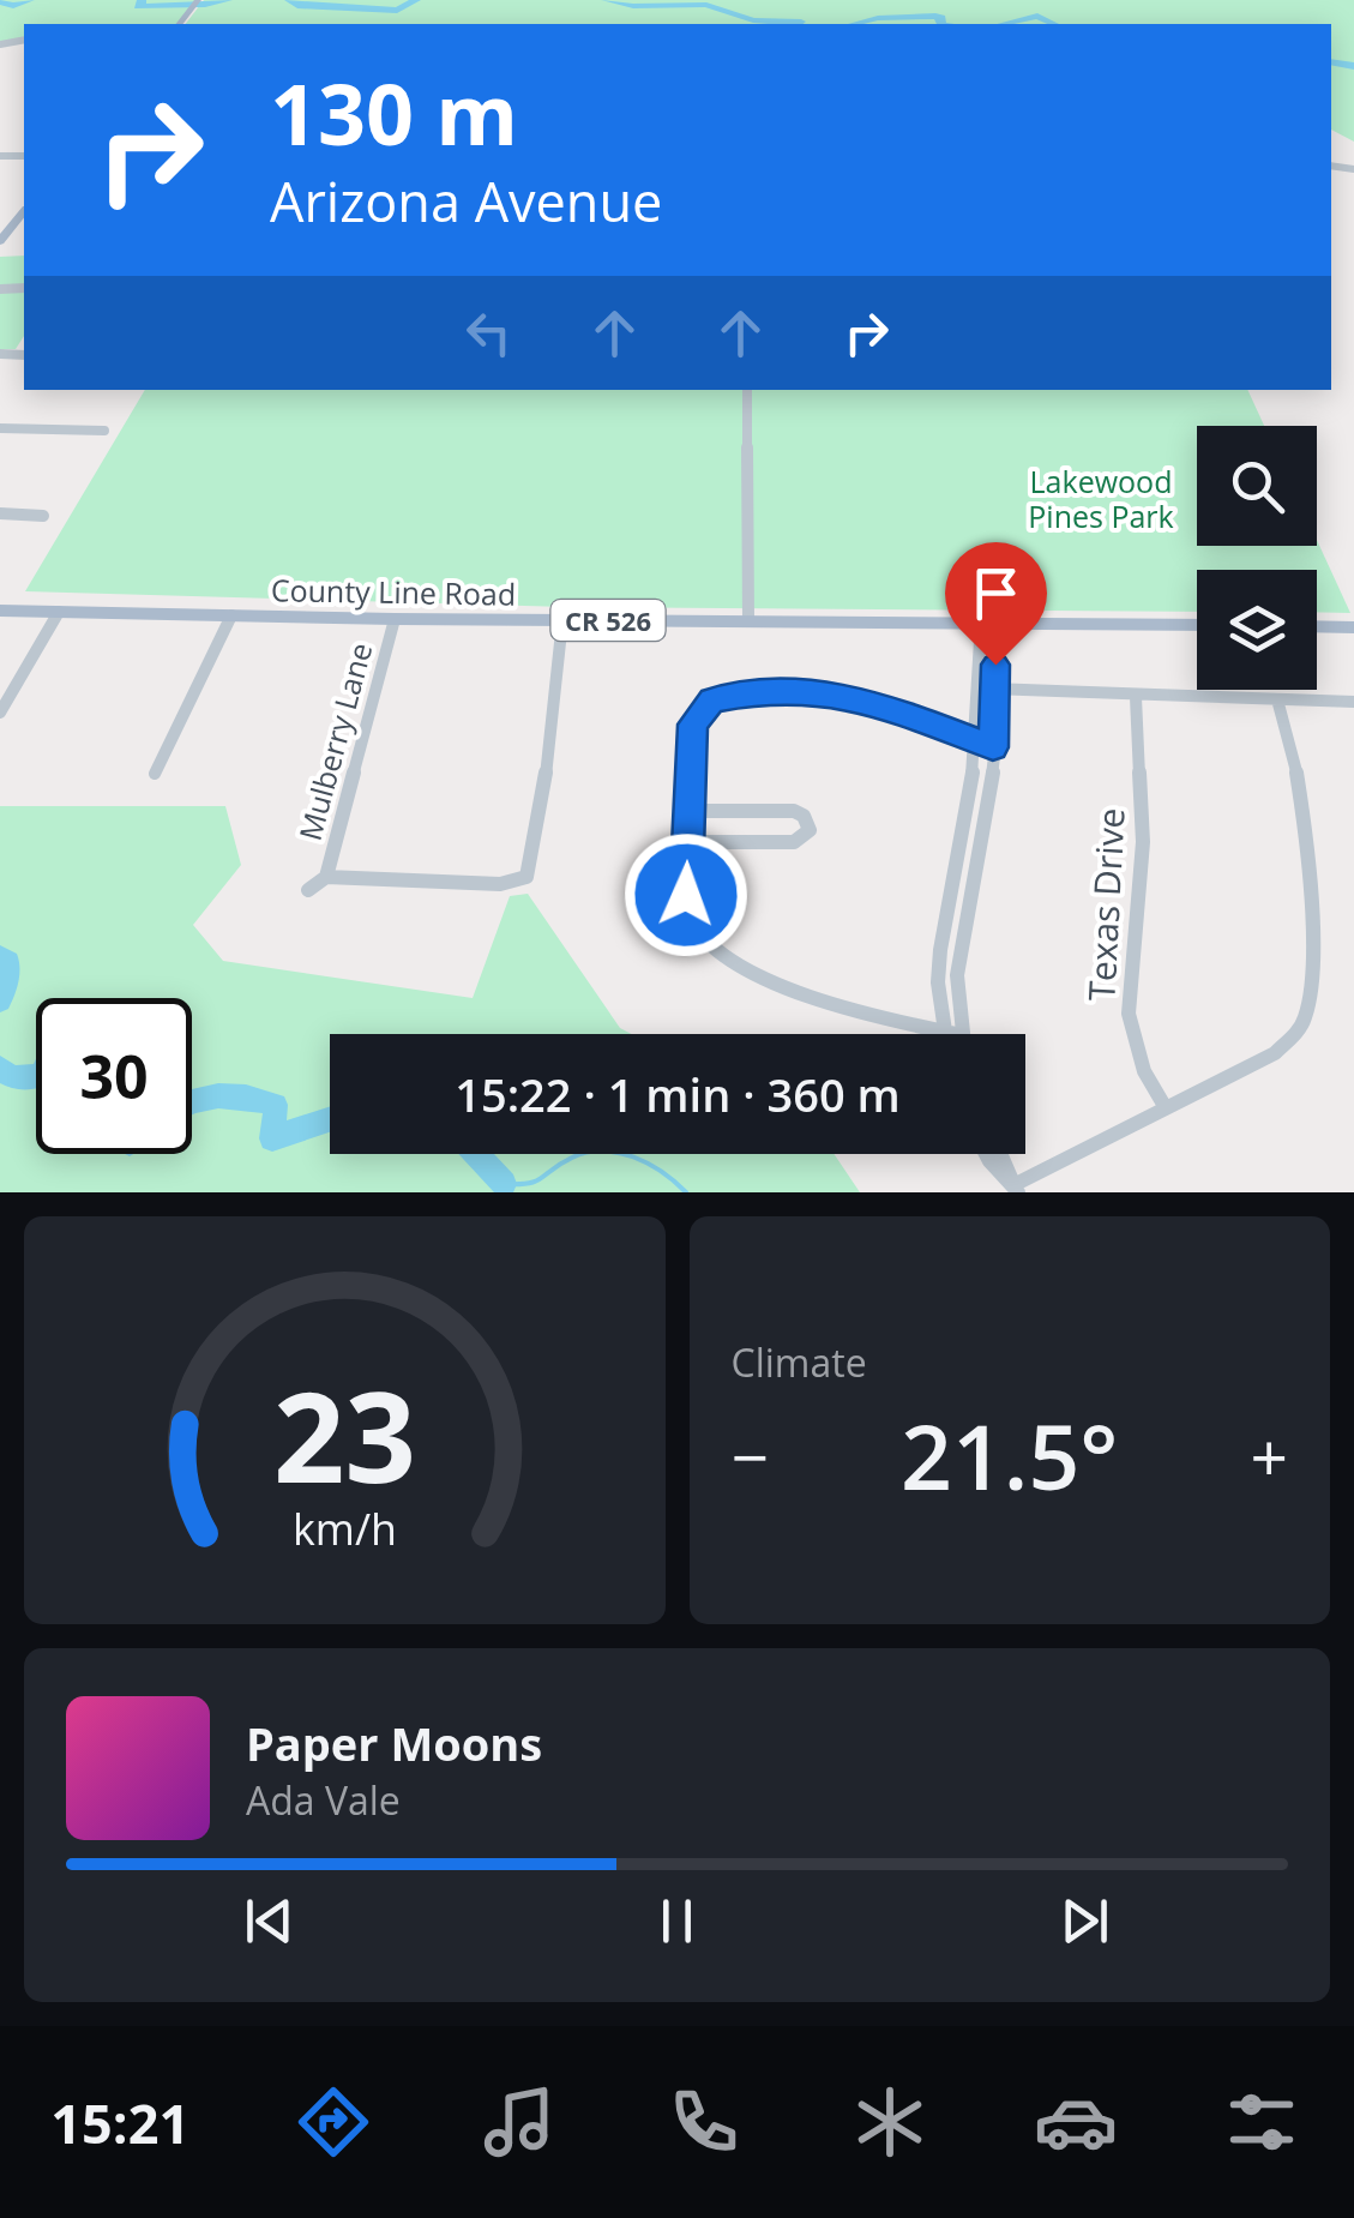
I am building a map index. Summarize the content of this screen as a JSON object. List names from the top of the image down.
{
  "streets": {
    "main road": ["County Line Road", "CR 526"],
    "street": ["Mulberry Lane", "Texas Drive"]
  },
  "crossings": [
    ["County Line Road", "Mulberry Lane"]
  ],
  "parks": ["Lakewood Pines Park"],
  "page": {
    "turn": ["130 m", "Arizona Avenue"],
    "limit": "30",
    "trip": "15:22 · 1 min · 360 m",
    "tile": "Climate",
    "heat": ["−", "21.5°", "+"],
    "song": ["Paper Moons", "Ada Vale"],
    "tabs": "15:21",
    "gauge": ["23", "km/h"]
  }
}
